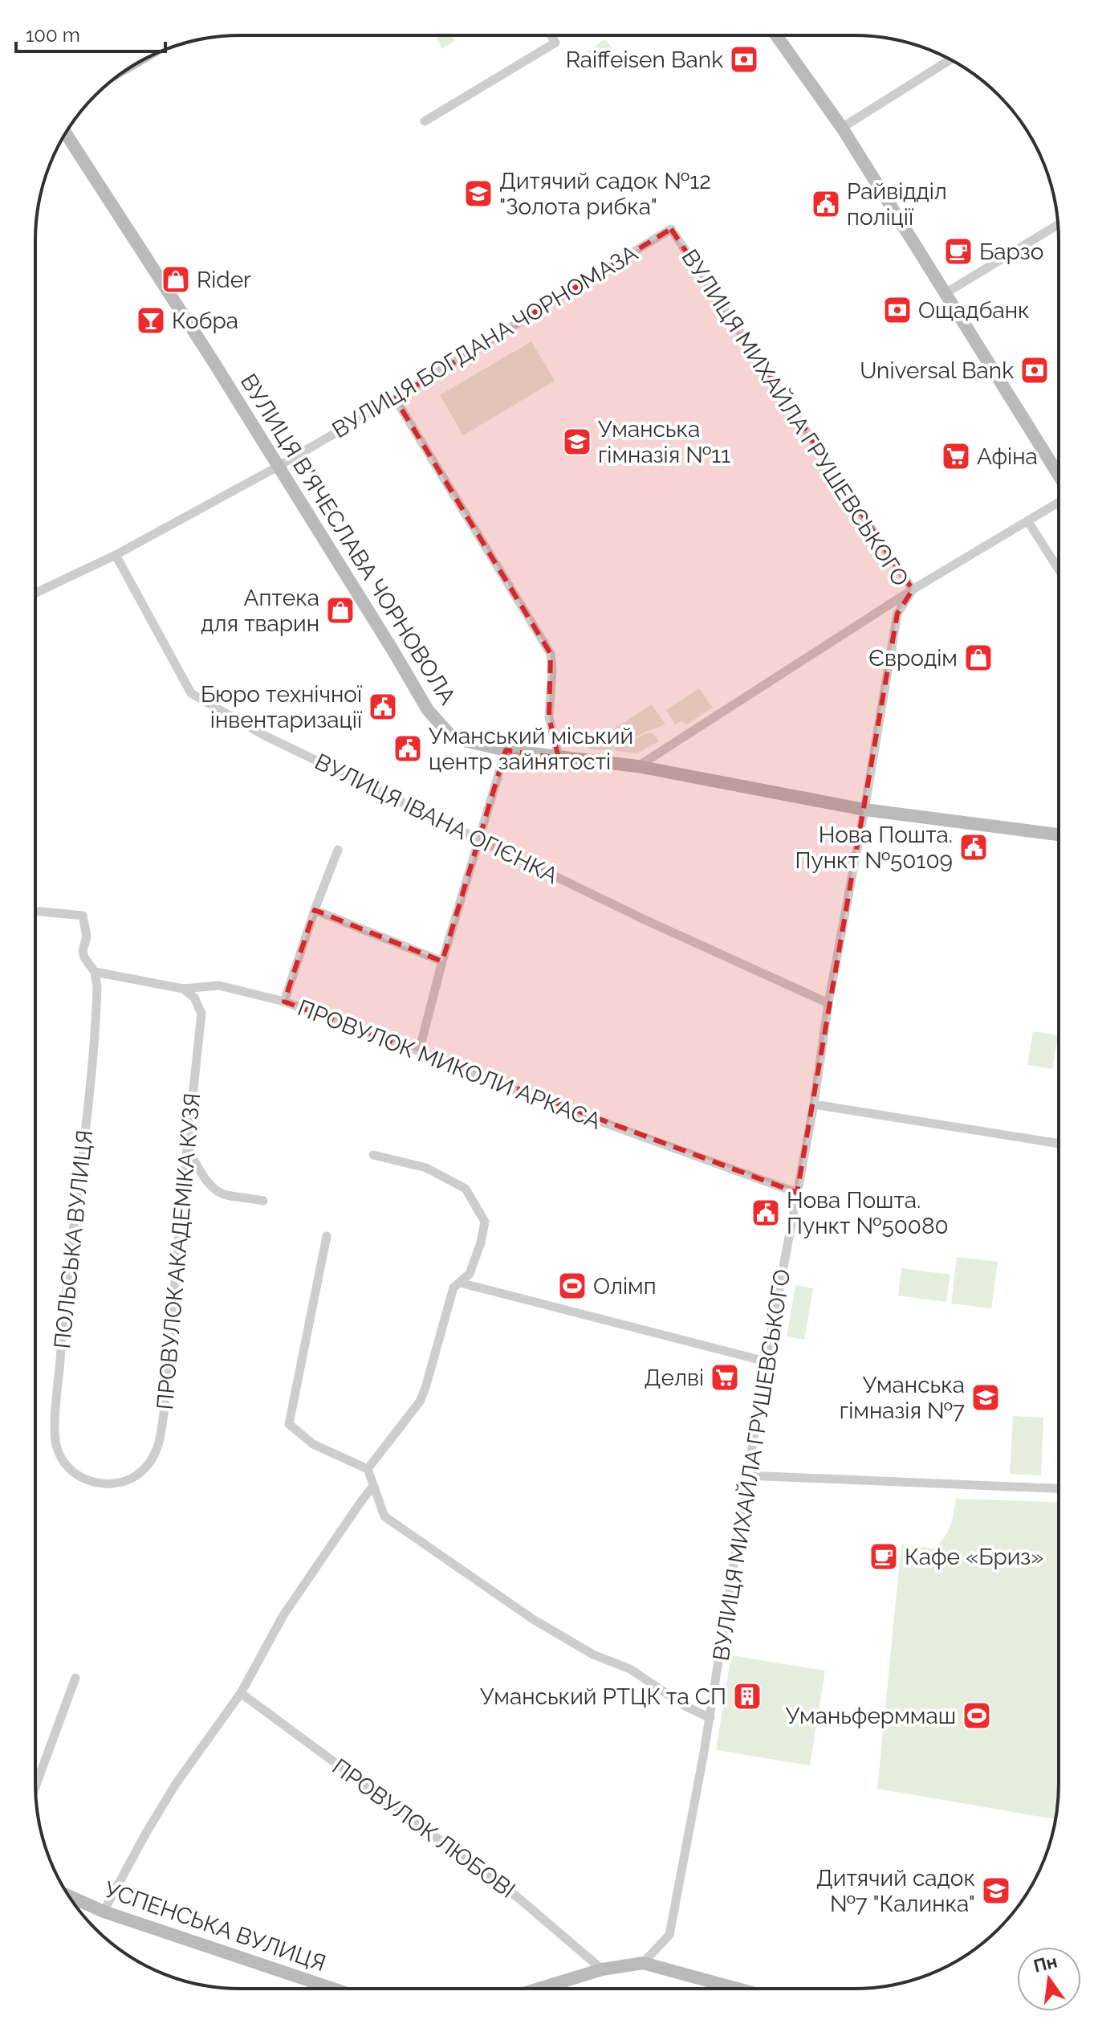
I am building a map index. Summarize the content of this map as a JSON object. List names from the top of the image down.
{
  "streets": {
    "street": [
      "ВУЛИЦЯ БОГДАНА ЧОРНОМАЗА",
      "ВУЛИЦЯ МИХАЙЛА ГРУШЕВСЬКОГО",
      "ВУЛИЦЯ В’ЯЧЕСЛАВА ЧОРНОВОЛА",
      "ВУЛИЦЯ ІВАНА ОГІЄНКА",
      "ПРОВУЛОК МИКОЛИ АРКАСА",
      "ПОЛЬСЬКА ВУЛИЦЯ",
      "ПРОВУЛОК АКАДЕМІКА КУЗЯ",
      "ПРОВУЛОК ЛЮБОВІ",
      "УСПЕНСЬКА ВУЛИЦЯ"
    ]
  },
  "crossings": [
    ["ВУЛИЦЯ БОГДАНА ЧОРНОМАЗА", "ВУЛИЦЯ МИХАЙЛА ГРУШЕВСЬКОГО"],
    ["ВУЛИЦЯ БОГДАНА ЧОРНОМАЗА", "ВУЛИЦЯ В’ЯЧЕСЛАВА ЧОРНОВОЛА"],
    ["ВУЛИЦЯ БОГДАНА ЧОРНОМАЗА", "ВУЛИЦЯ ІВАНА ОГІЄНКА"],
    ["ВУЛИЦЯ МИХАЙЛА ГРУШЕВСЬКОГО", "ВУЛИЦЯ В’ЯЧЕСЛАВА ЧОРНОВОЛА"],
    ["ВУЛИЦЯ МИХАЙЛА ГРУШЕВСЬКОГО", "ВУЛИЦЯ ІВАНА ОГІЄНКА"],
    ["ВУЛИЦЯ МИХАЙЛА ГРУШЕВСЬКОГО", "ПРОВУЛОК МИКОЛИ АРКАСА"],
    ["ПРОВУЛОК МИКОЛИ АРКАСА", "ПОЛЬСЬКА ВУЛИЦЯ"],
    ["ПРОВУЛОК МИКОЛИ АРКАСА", "ПРОВУЛОК АКАДЕМІКА КУЗЯ"],
    ["ПОЛЬСЬКА ВУЛИЦЯ", "ПРОВУЛОК АКАДЕМІКА КУЗЯ"]
  ],
  "places": {
    "bank": ["Raiffeisen Bank", "Ощадбанк", "Universal Bank"],
    "school or university": [
      "Дитячий садок №12 \"Золота рибка\"",
      "Уманська гімназія №11",
      "Уманська гімназія №7",
      "Дитячий садок №7 \"Калинка\""
    ],
    "public building": [
      "Райвідділ поліції",
      "Бюро технічної інвентаризації",
      "Уманський міський центр зайнятості",
      "Нова Пошта. Пункт №50109",
      "Нова Пошта. Пункт №50080"
    ],
    "cafe": ["Барзо", "Кафе «Бриз»"],
    "shop": ["Rider", "Аптека для тварин", "Євродім"],
    "bar": ["Кобра"],
    "supermarket": ["Афіна", "Делві"],
    "sports": ["Олімп", "Уманьферммаш"],
    "building": ["Уманський РТЦК та СП"]
  },
  "scale_bar": "100 m",
  "north": "top"
}
